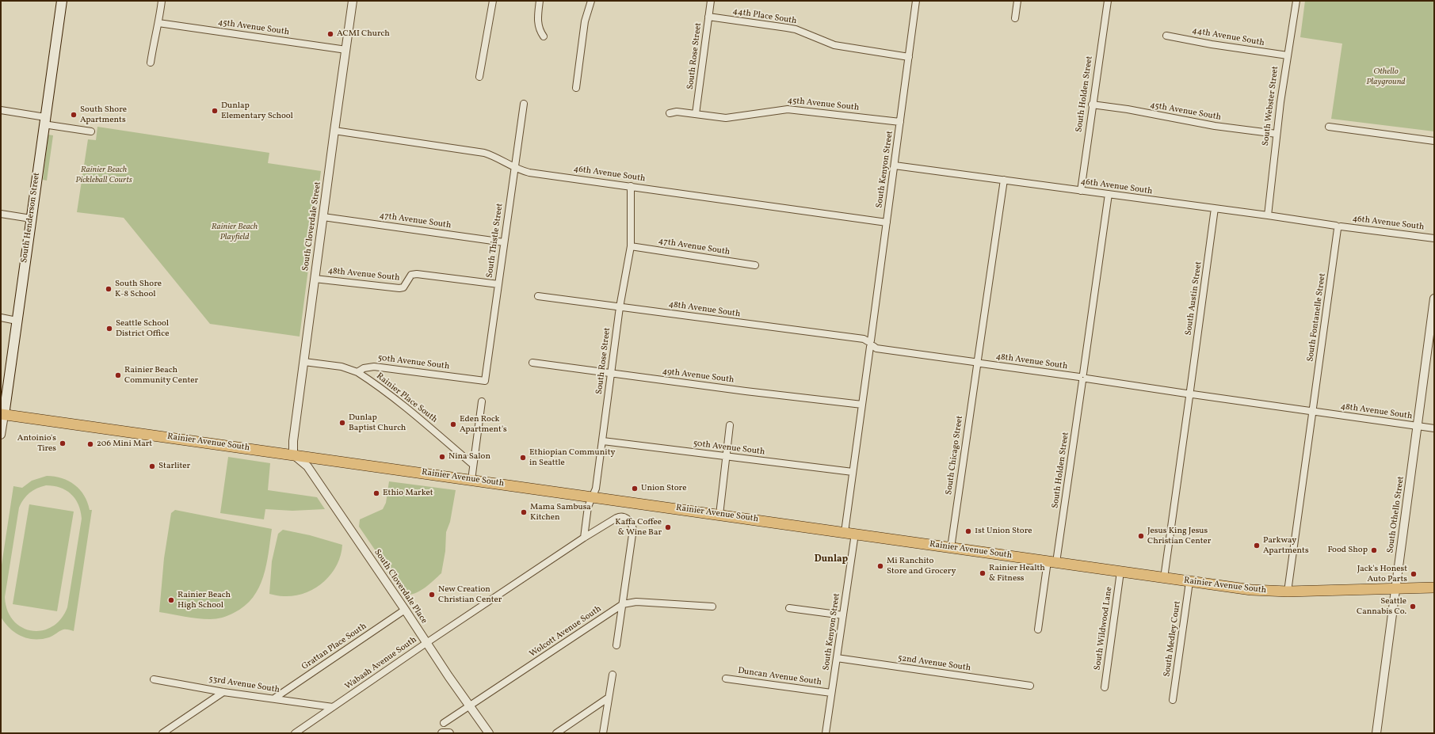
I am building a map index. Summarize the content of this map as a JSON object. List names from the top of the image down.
{
  "streets": {
    "main road": ["South Henderson Street", "Rainier Avenue South"],
    "street": [
      "44th Place South",
      "45th Avenue South",
      "44th Avenue South",
      "South Rose Street",
      "South Holden Street",
      "South Webster Street",
      "South Kenyon Street",
      "46th Avenue South",
      "47th Avenue South",
      "South Cloverdale Street",
      "South Thistle Street",
      "48th Avenue South",
      "South Austin Street",
      "South Fontanelle Street",
      "50th Avenue South",
      "49th Avenue South",
      "Rainier Place South",
      "South Chicago Street",
      "South Othello Street",
      "South Cloverdale Place",
      "South Wildwood Lane",
      "Wolcott Avenue South",
      "South Medley Court",
      "Grattan Place South",
      "Wabash Avenue South",
      "52nd Avenue South",
      "Duncan Avenue South",
      "53rd Avenue South"
    ]
  },
  "crossings": [
    ["44th Place South", "South Rose Street"],
    ["44th Place South", "South Kenyon Street"],
    ["45th Avenue South", "South Rose Street"],
    ["45th Avenue South", "South Holden Street"],
    ["45th Avenue South", "South Webster Street"],
    ["45th Avenue South", "South Kenyon Street"],
    ["45th Avenue South", "South Cloverdale Street"],
    ["44th Avenue South", "South Webster Street"],
    ["South Rose Street", "46th Avenue South"],
    ["South Rose Street", "47th Avenue South"],
    ["South Rose Street", "48th Avenue South"],
    ["South Rose Street", "50th Avenue South"],
    ["South Rose Street", "49th Avenue South"],
    ["South Rose Street", "Rainier Avenue South"],
    ["South Rose Street", "Wabash Avenue South"],
    ["South Holden Street", "46th Avenue South"],
    ["South Holden Street", "48th Avenue South"],
    ["South Holden Street", "Rainier Avenue South"],
    ["South Webster Street", "46th Avenue South"],
    ["South Kenyon Street", "46th Avenue South"],
    ["South Kenyon Street", "48th Avenue South"],
    ["South Kenyon Street", "50th Avenue South"],
    ["South Kenyon Street", "49th Avenue South"],
    ["South Kenyon Street", "Rainier Avenue South"],
    ["South Kenyon Street", "52nd Avenue South"],
    ["South Kenyon Street", "Duncan Avenue South"],
    ["46th Avenue South", "South Cloverdale Street"],
    ["46th Avenue South", "South Thistle Street"],
    ["46th Avenue South", "South Austin Street"],
    ["46th Avenue South", "South Fontanelle Street"],
    ["46th Avenue South", "South Chicago Street"],
    ["South Henderson Street", "Rainier Avenue South"],
    ["47th Avenue South", "South Cloverdale Street"],
    ["47th Avenue South", "South Thistle Street"],
    ["South Cloverdale Street", "48th Avenue South"],
    ["South Cloverdale Street", "Rainier Avenue South"],
    ["South Cloverdale Street", "South Cloverdale Place"],
    ["South Thistle Street", "48th Avenue South"],
    ["South Thistle Street", "50th Avenue South"],
    ["48th Avenue South", "South Austin Street"],
    ["48th Avenue South", "South Fontanelle Street"],
    ["48th Avenue South", "South Chicago Street"],
    ["48th Avenue South", "South Othello Street"],
    ["South Austin Street", "Rainier Avenue South"],
    ["South Fontanelle Street", "Rainier Avenue South"],
    ["50th Avenue South", "Rainier Place South"],
    ["Rainier Avenue South", "South Chicago Street"],
    ["Rainier Avenue South", "South Othello Street"],
    ["Rainier Avenue South", "South Cloverdale Place"],
    ["Rainier Avenue South", "South Wildwood Lane"],
    ["Rainier Avenue South", "South Medley Court"],
    ["South Cloverdale Place", "Wolcott Avenue South"],
    ["South Cloverdale Place", "Grattan Place South"],
    ["South Cloverdale Place", "Wabash Avenue South"],
    ["Wolcott Avenue South", "Wabash Avenue South"],
    ["Grattan Place South", "53rd Avenue South"],
    ["Wabash Avenue South", "53rd Avenue South"]
  ],
  "districts": ["Dunlap"],
  "parks": ["Othello Playground", "Rainier Beach Pickleball Courts", "Rainier Beach Playfield"],
  "places": [
    "ACMI Church",
    "Dunlap Elementary School",
    "South Shore Apartments",
    "South Shore K-8 School",
    "Seattle School District Office",
    "Rainier Beach Community Center",
    "Dunlap Baptist Church",
    "Eden Rock Apartment's",
    "Antoinio's Tires",
    "206 Mini Mart",
    "Nina Salon",
    "Ethiopian Community in Seattle",
    "Starliter",
    "Union Store",
    "Ethio Market",
    "Mama Sambusa Kitchen",
    "Kaffa Coffee & Wine Bar",
    "1st Union Store",
    "Jesus King Jesus Christian Center",
    "Parkway Apartments",
    "Food Shop",
    "Mi Ranchito Store and Grocery",
    "Rainier Health & Fitness",
    "Jack's Honest Auto Parts",
    "New Creation Christian Center",
    "Rainier Beach High School",
    "Seattle Cannabis Co."
  ]
}
